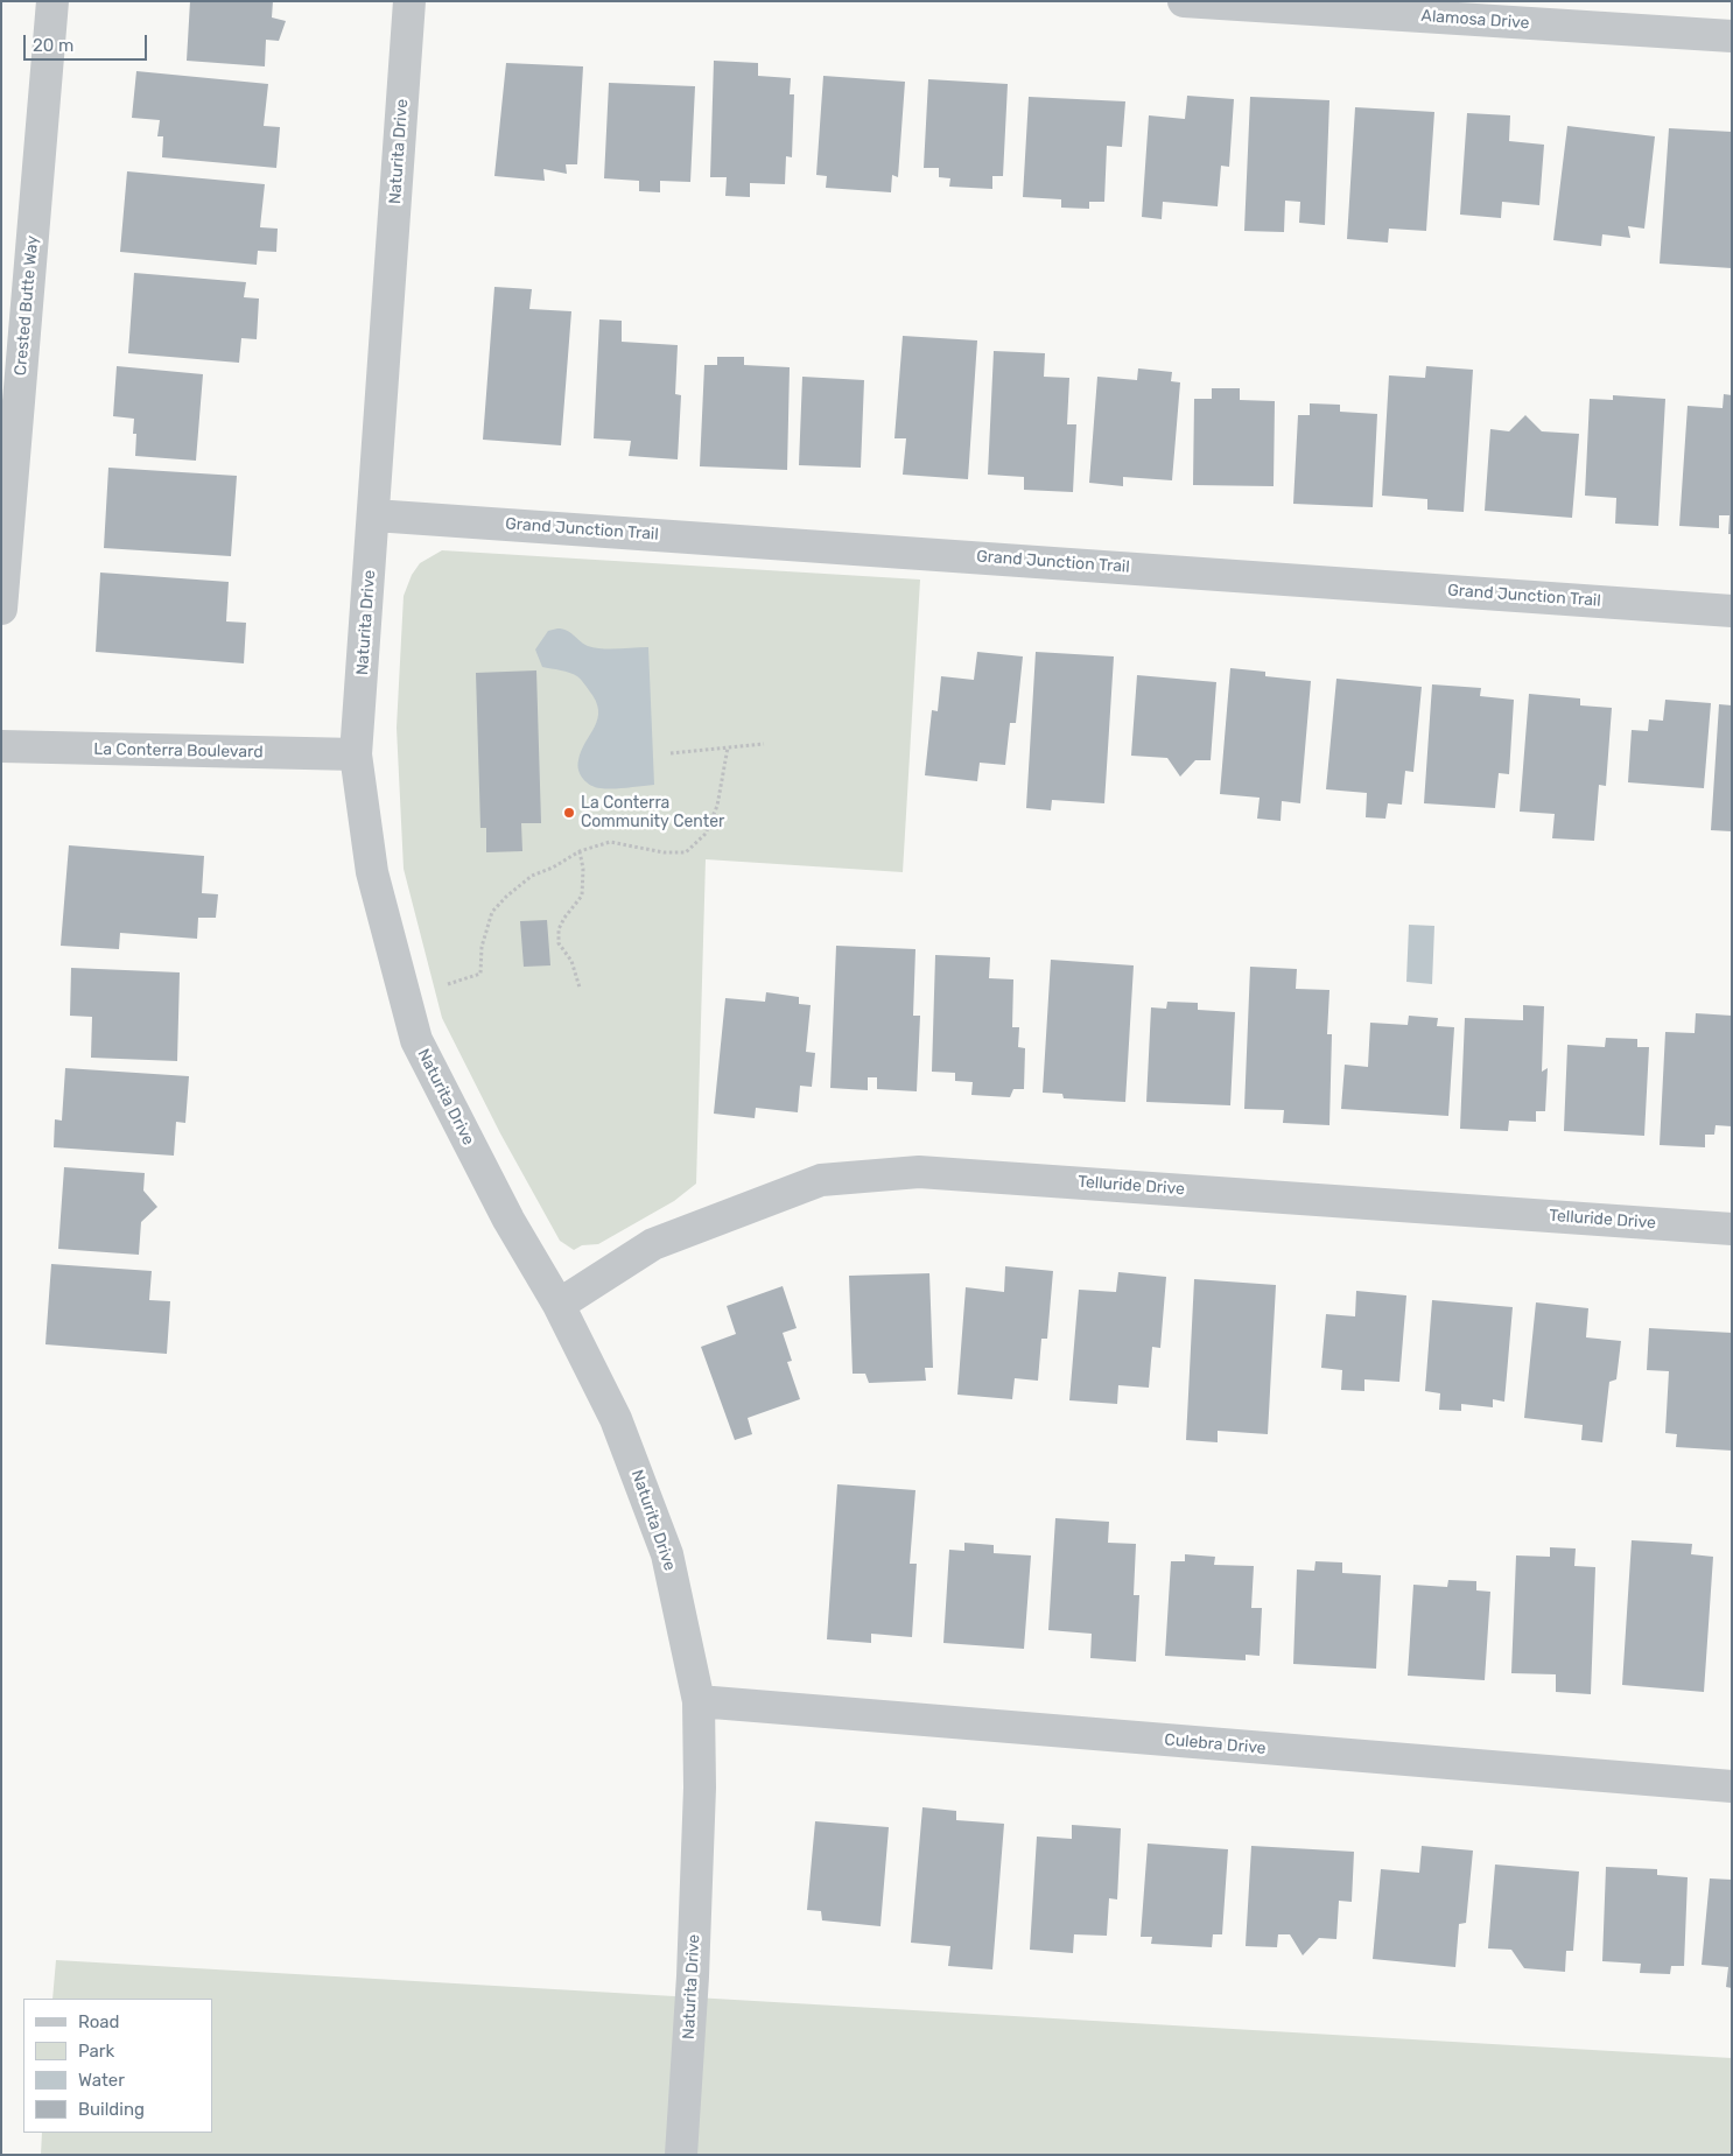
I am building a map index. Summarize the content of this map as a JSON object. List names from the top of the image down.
{
  "streets": {
    "street": [
      "Alamosa Drive",
      "Naturita Drive",
      "Crested Butte Way",
      "Grand Junction Trail",
      "La Conterra Boulevard",
      "Telluride Drive",
      "Culebra Drive"
    ]
  },
  "crossings": [
    ["Naturita Drive", "Grand Junction Trail"],
    ["Naturita Drive", "La Conterra Boulevard"],
    ["Naturita Drive", "Telluride Drive"],
    ["Naturita Drive", "Culebra Drive"]
  ],
  "places": ["La Conterra Community Center"],
  "legend": [
    "Road",
    "Park",
    "Water",
    "Building"
  ],
  "scale_bar": "20 m"
}
